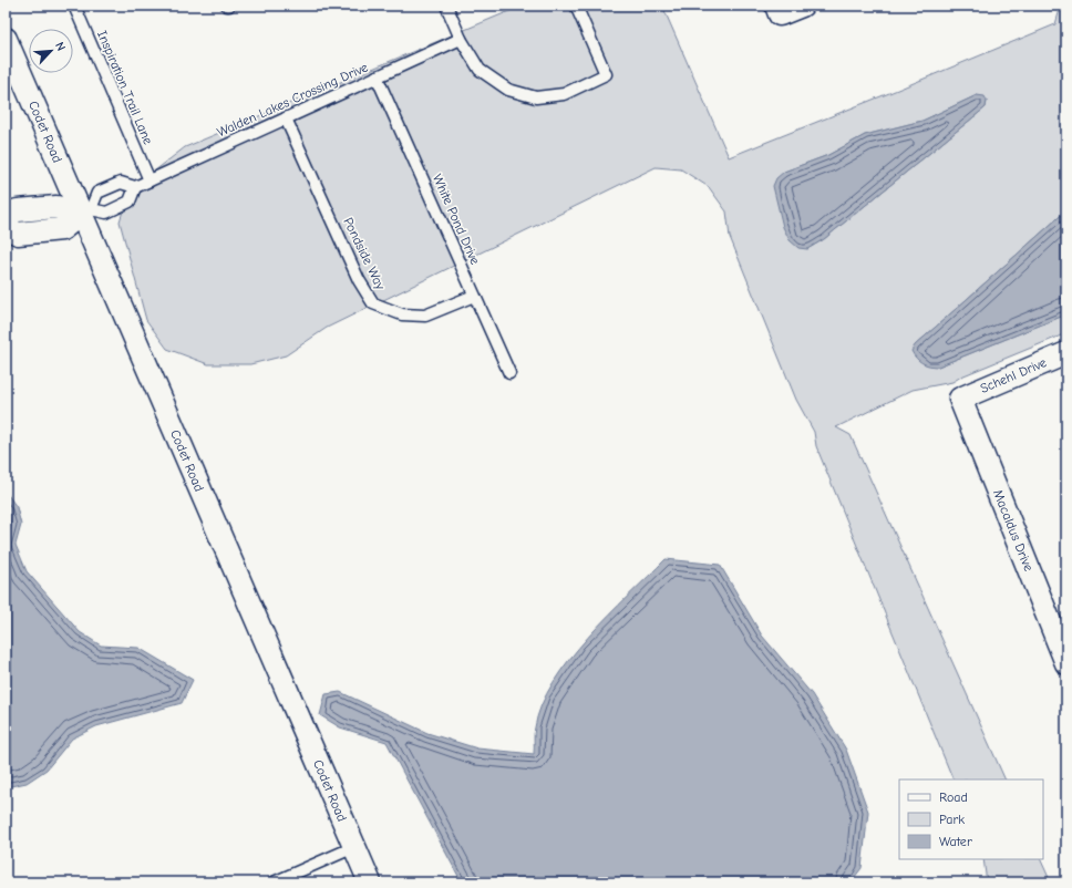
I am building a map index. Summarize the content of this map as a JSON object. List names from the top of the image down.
{
  "streets": {
    "street": ["Codet Road", "Schehl Drive", "Macaldus Drive"],
    "lane": [
      "Inspiration Trail Lane",
      "Walden Lakes Crossing Drive",
      "White Pond Drive",
      "Pondside Way"
    ]
  },
  "crossings": [
    ["Inspiration Trail Lane", "Walden Lakes Crossing Drive"],
    ["Walden Lakes Crossing Drive", "Codet Road"],
    ["Walden Lakes Crossing Drive", "White Pond Drive"],
    ["Walden Lakes Crossing Drive", "Pondside Way"],
    ["White Pond Drive", "Pondside Way"],
    ["Schehl Drive", "Macaldus Drive"]
  ],
  "legend": ["Road", "Park", "Water"],
  "north": "top right"
}
